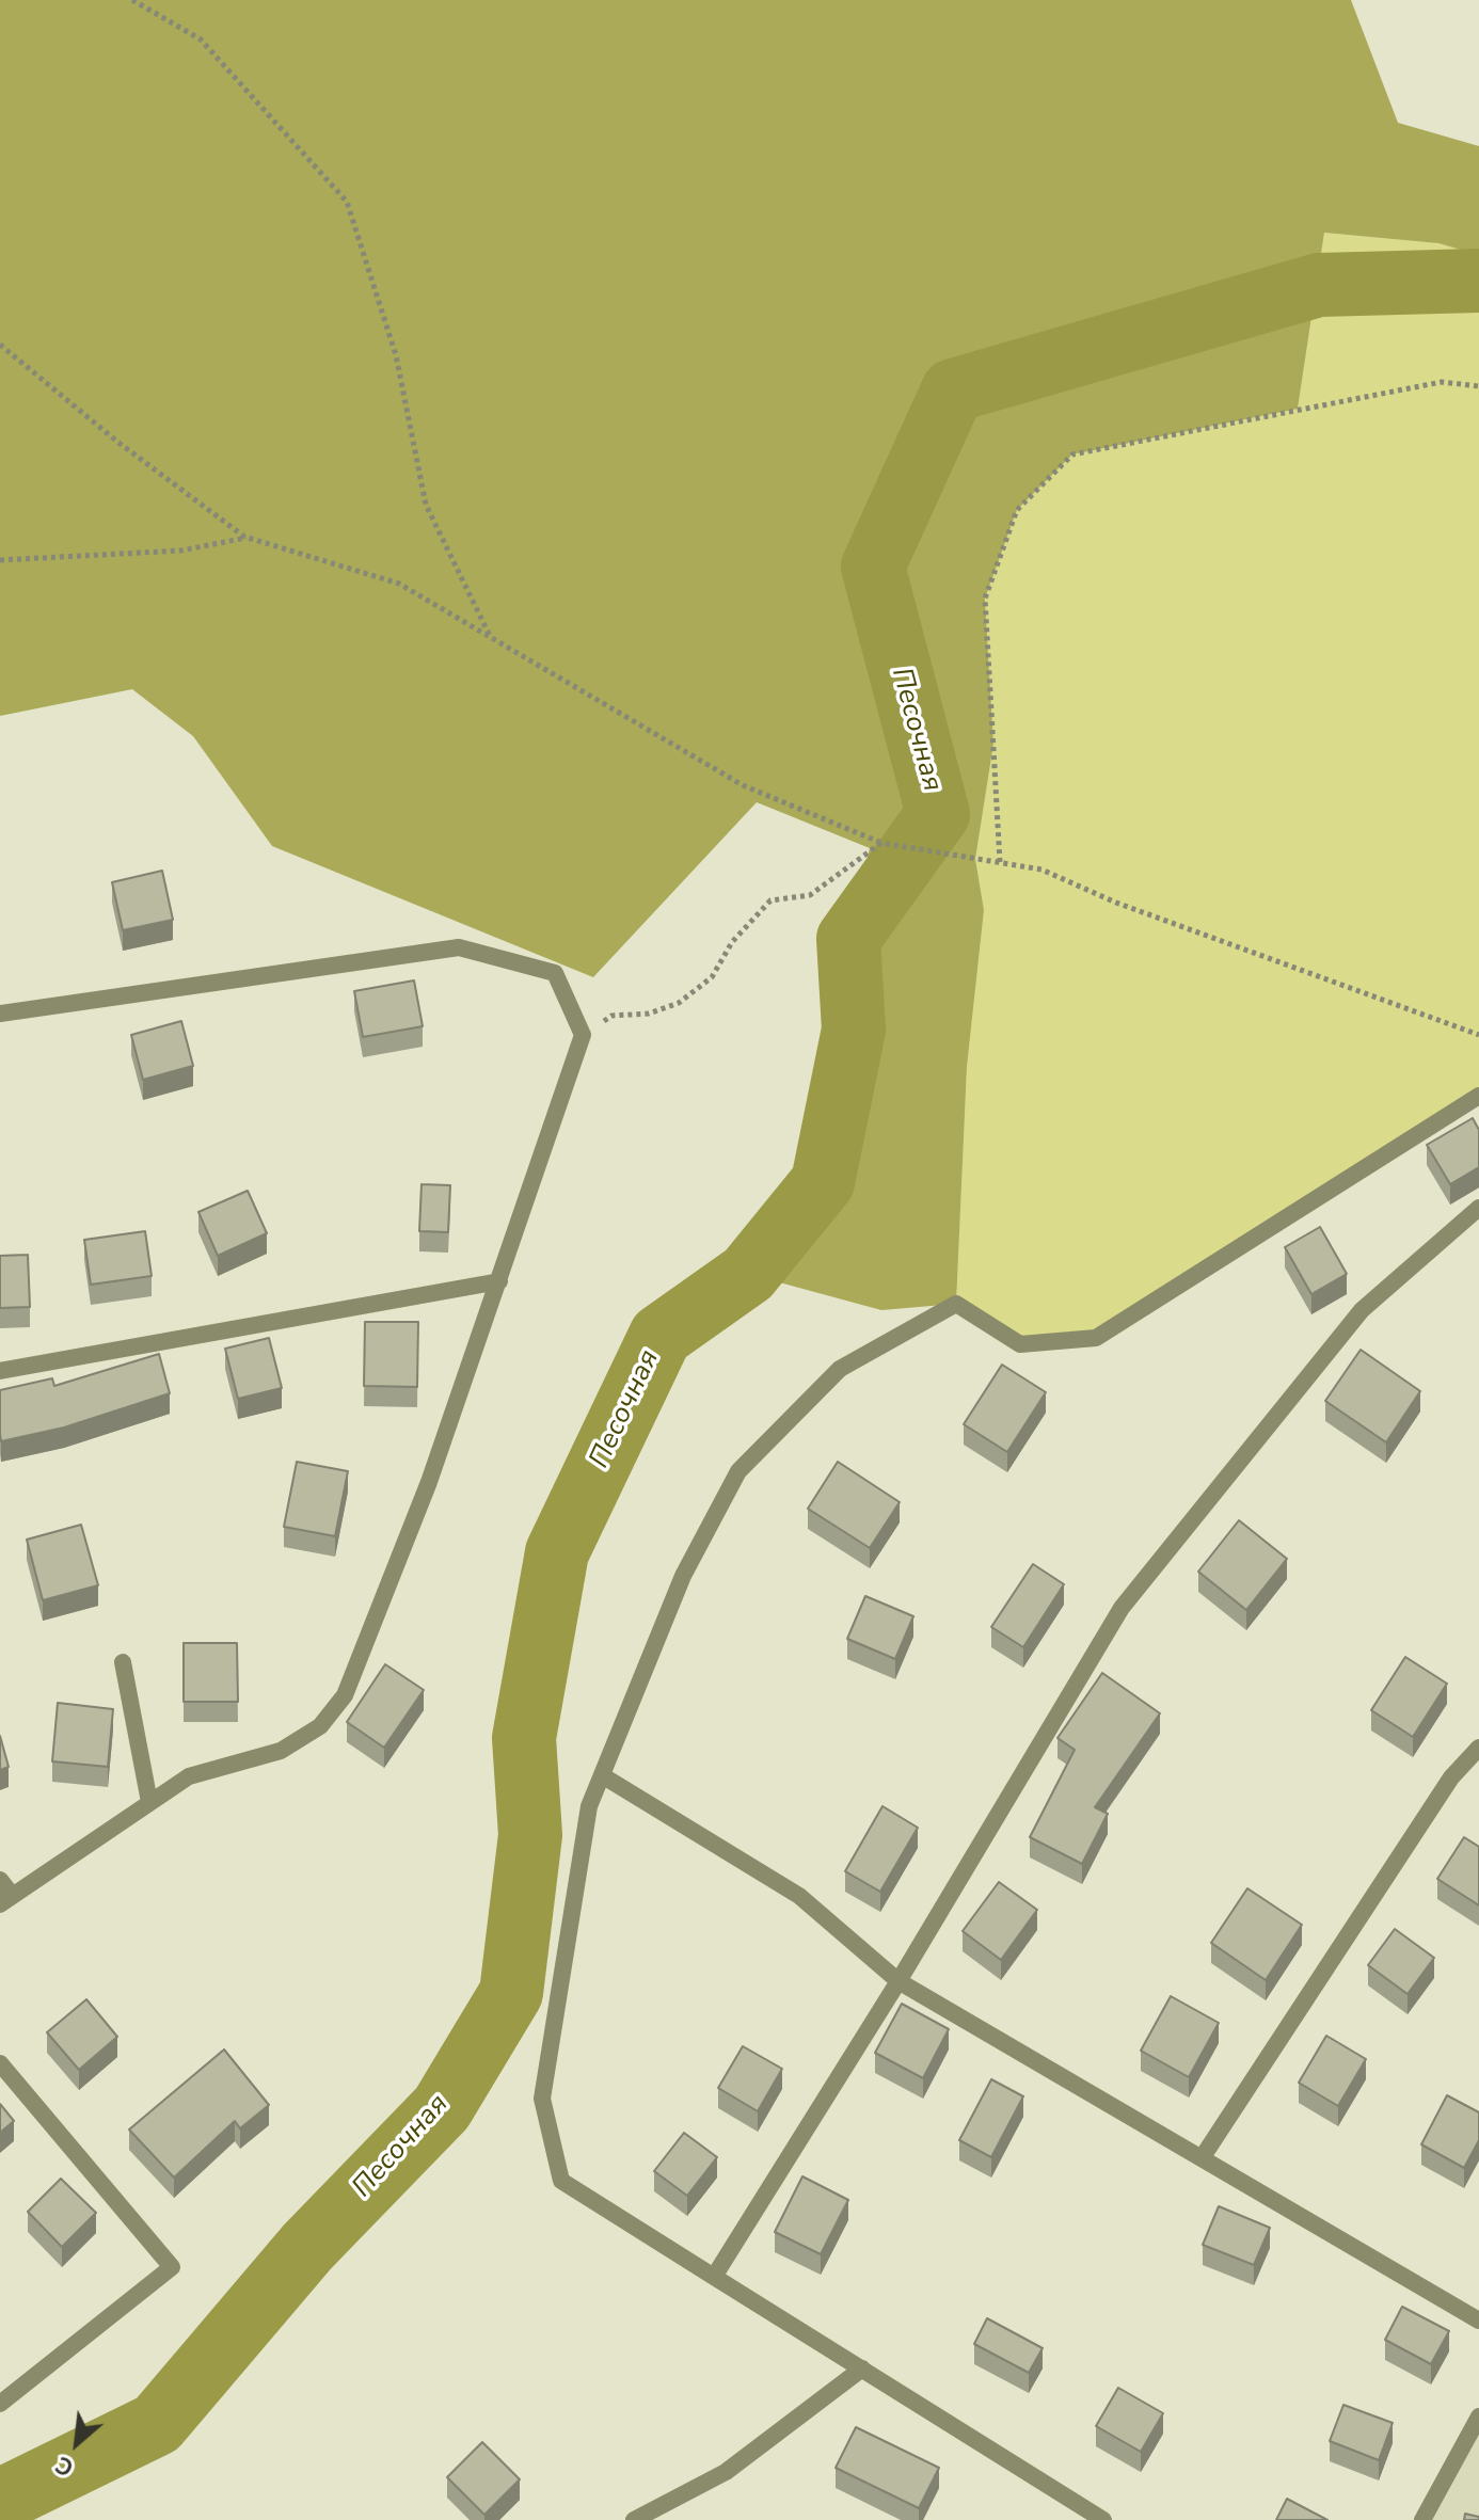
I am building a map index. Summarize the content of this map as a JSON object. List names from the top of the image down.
{
  "water": ["Песочная"],
  "north": "bottom left"
}
